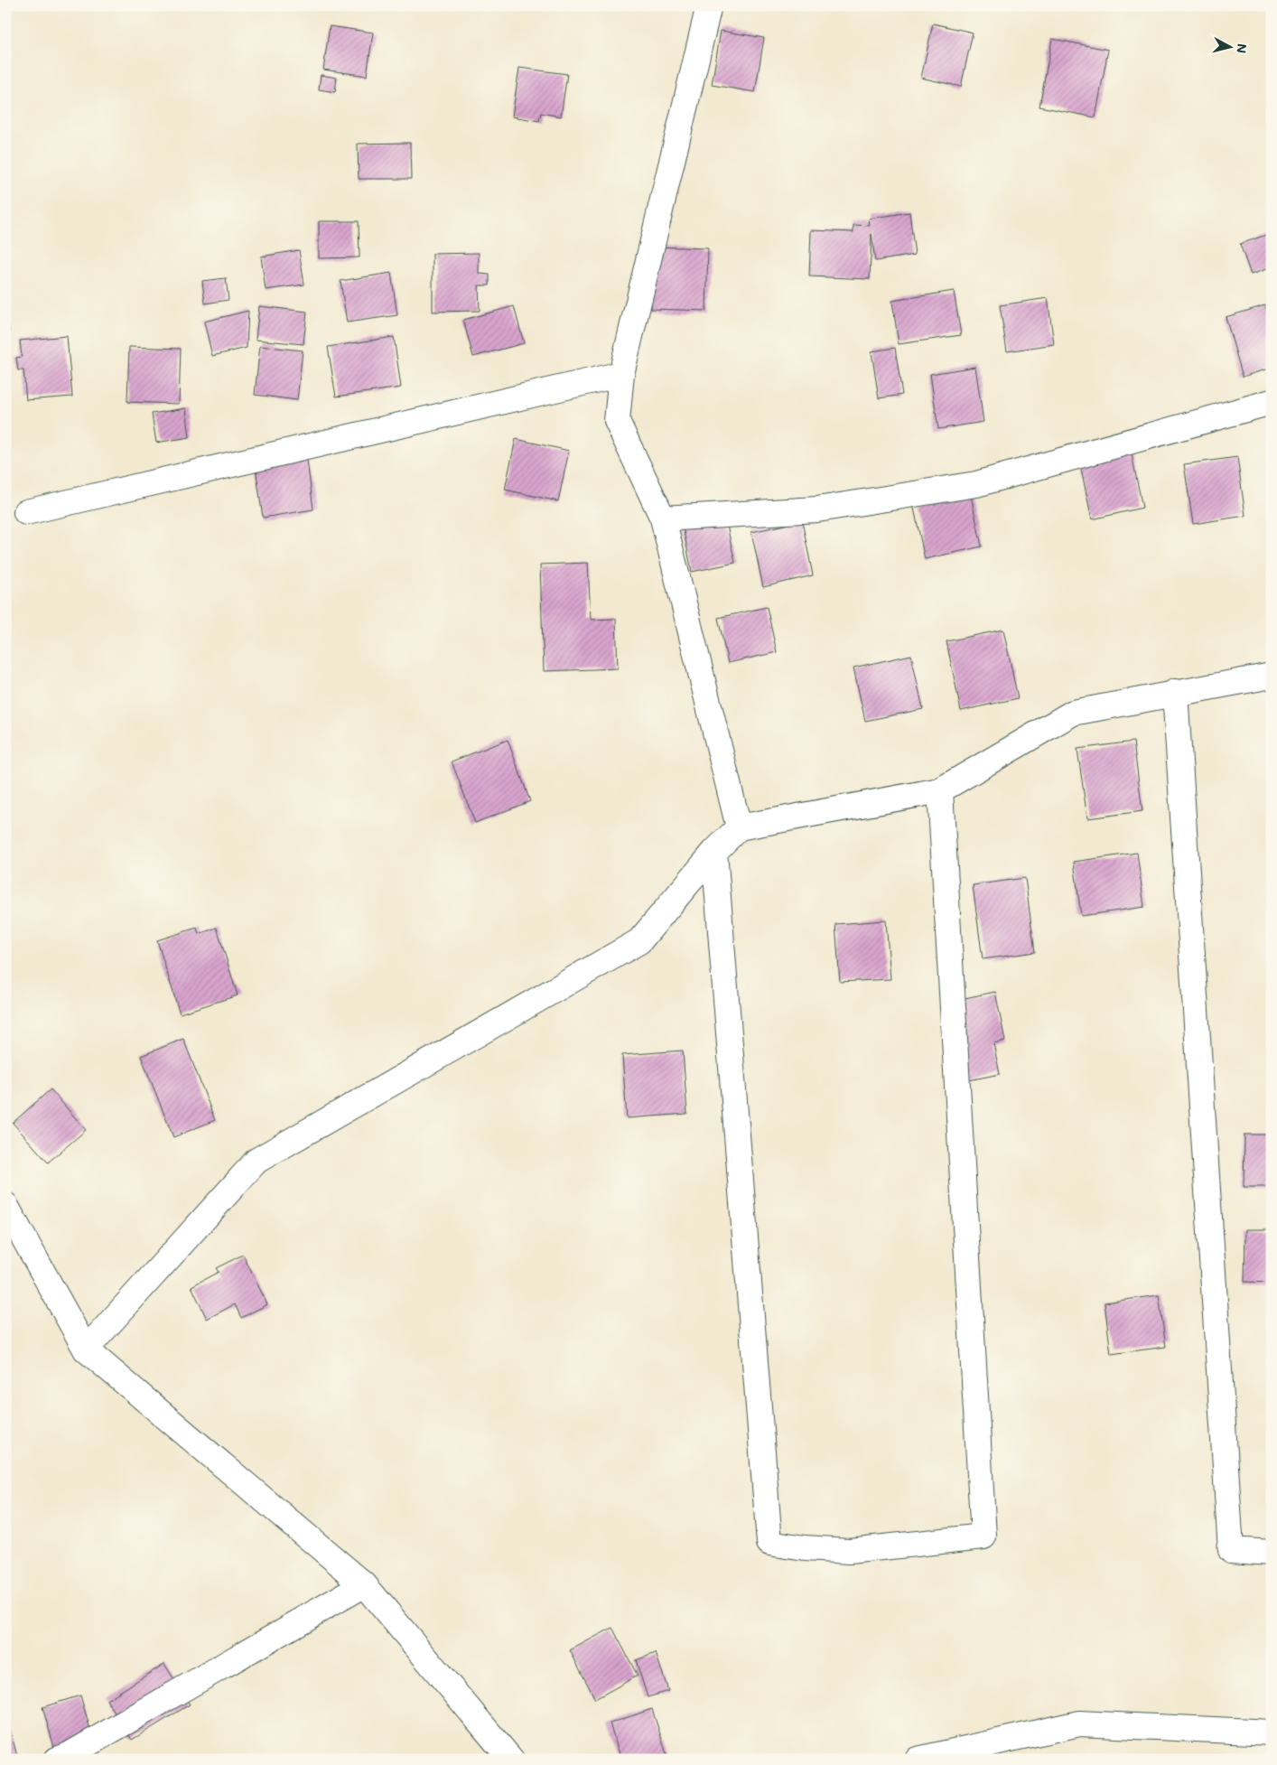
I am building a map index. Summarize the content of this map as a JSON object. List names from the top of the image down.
{
  "north": "right"
}
